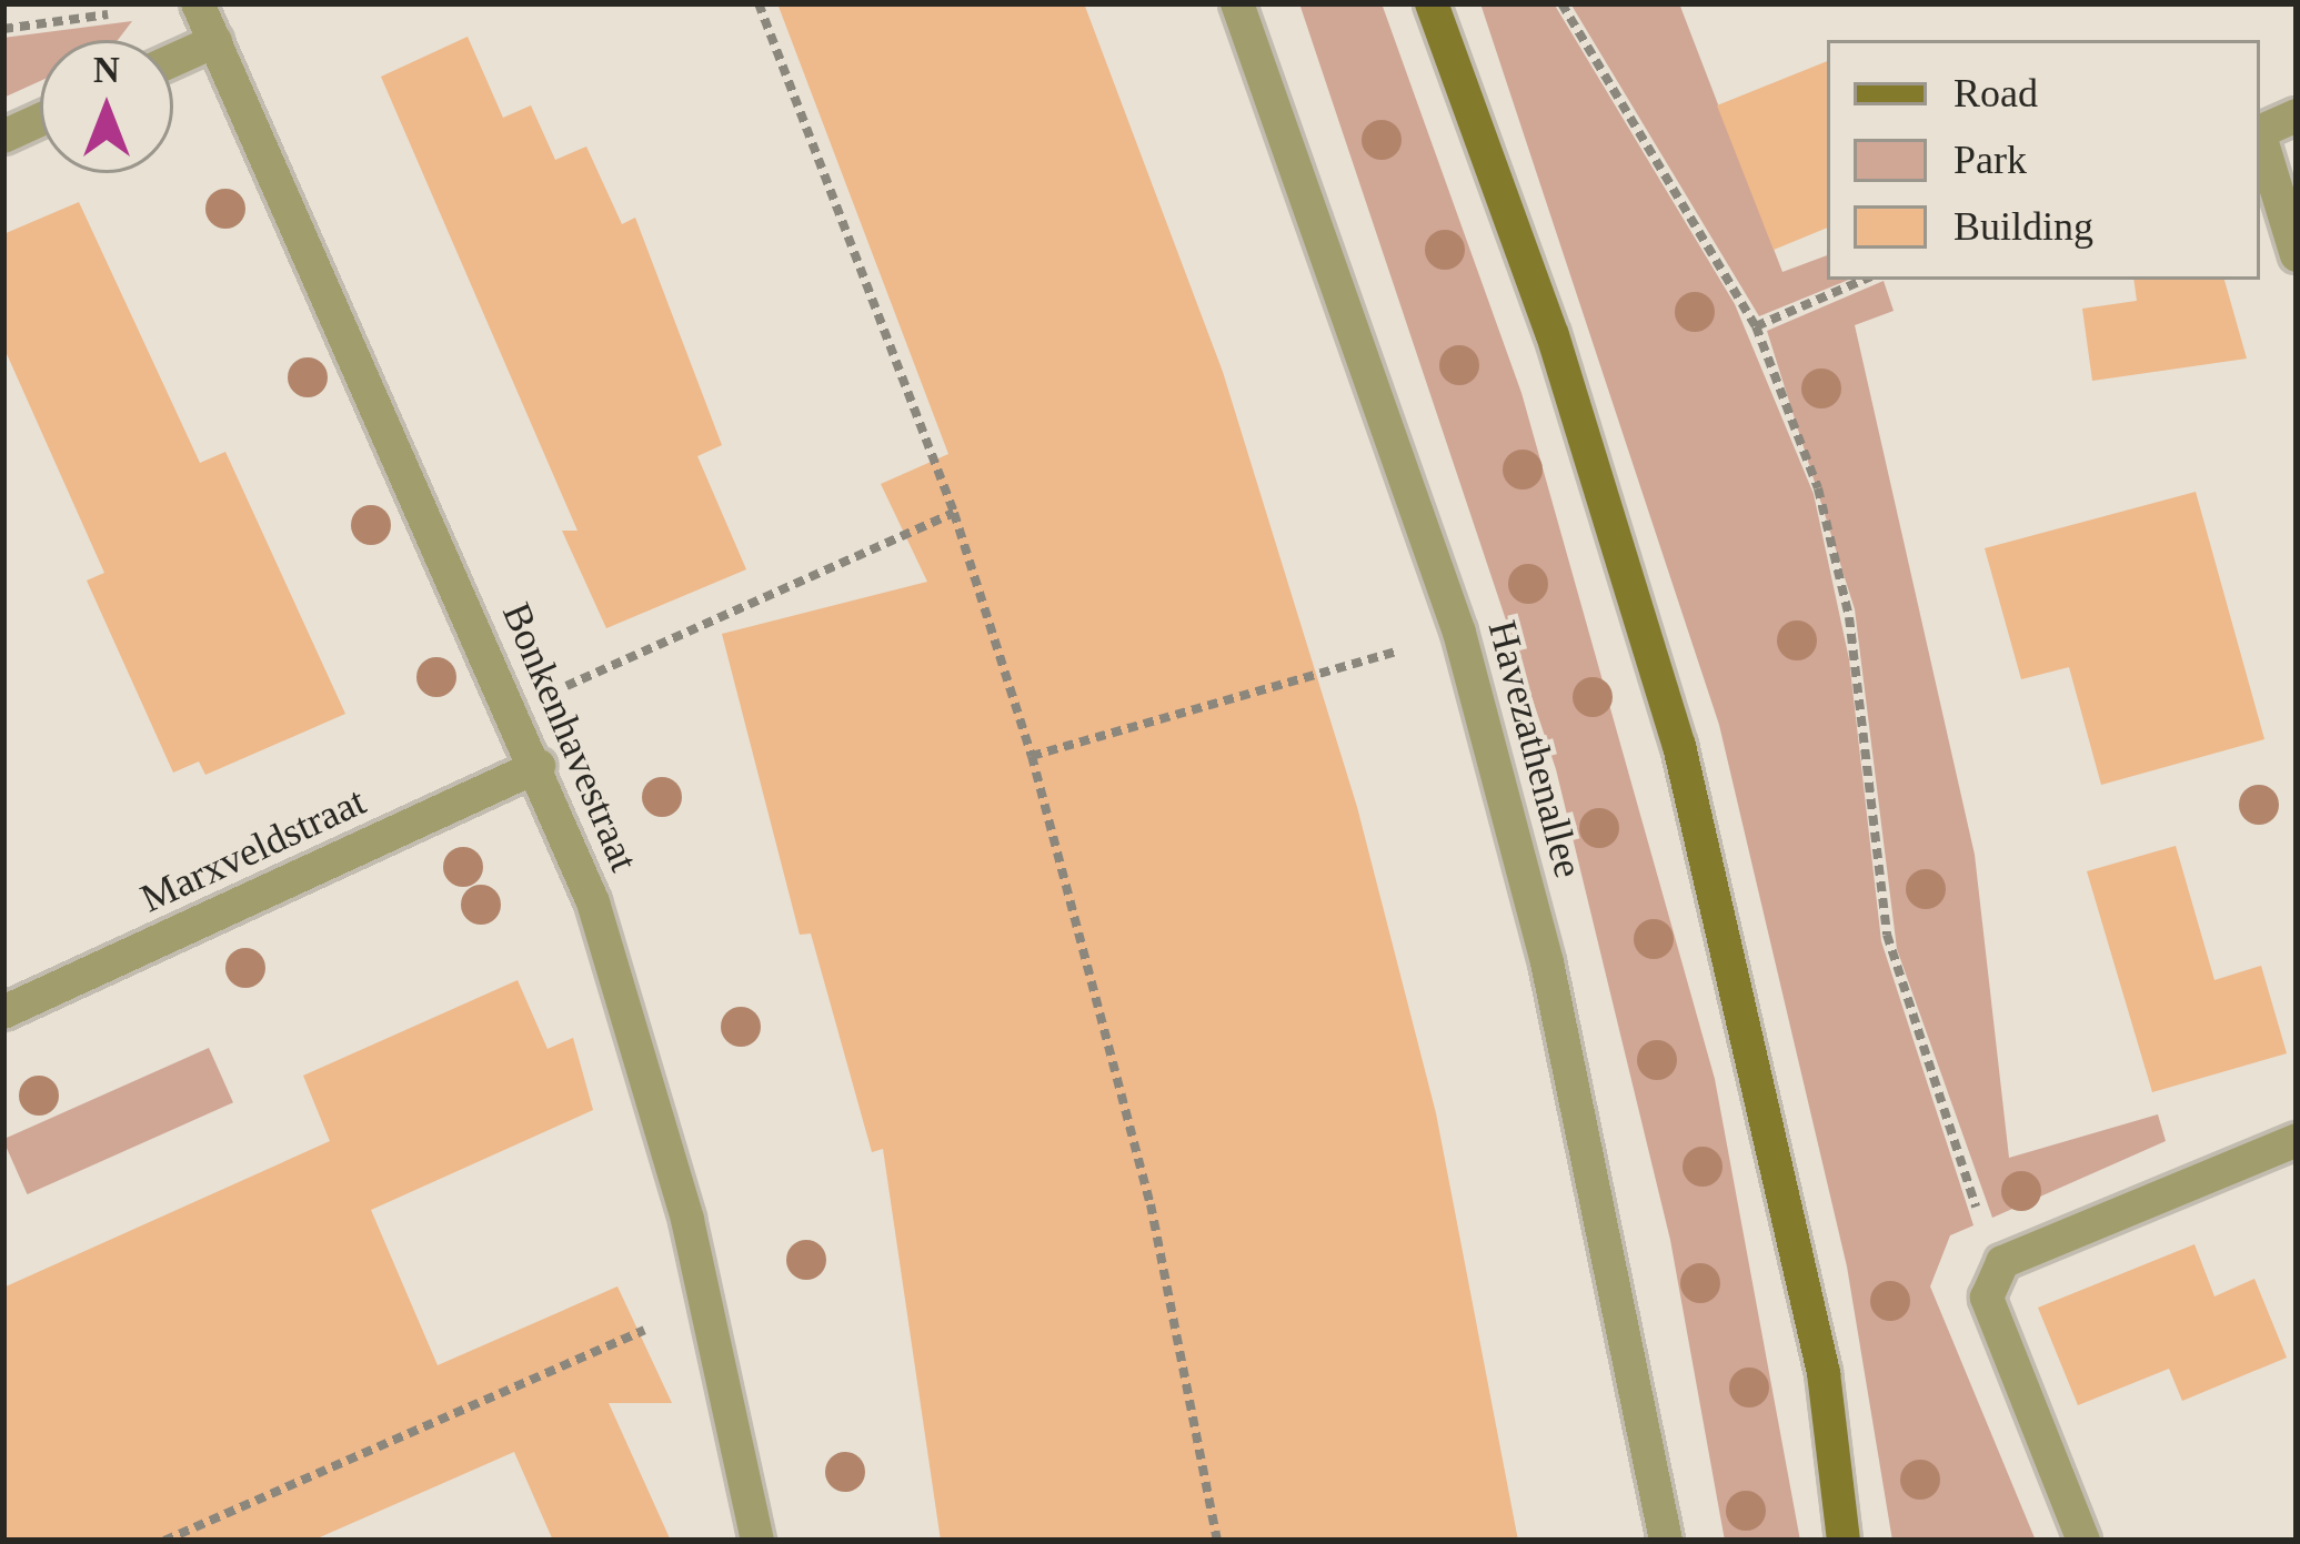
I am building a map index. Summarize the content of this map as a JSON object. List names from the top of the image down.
{
  "streets": {
    "street": ["Bonkenhavestraat", "Havezathenallee", "Marxveldstraat"]
  },
  "crossings": [
    ["Bonkenhavestraat", "Marxveldstraat"]
  ],
  "legend": ["Road", "Park", "Building"],
  "north": "top"
}
